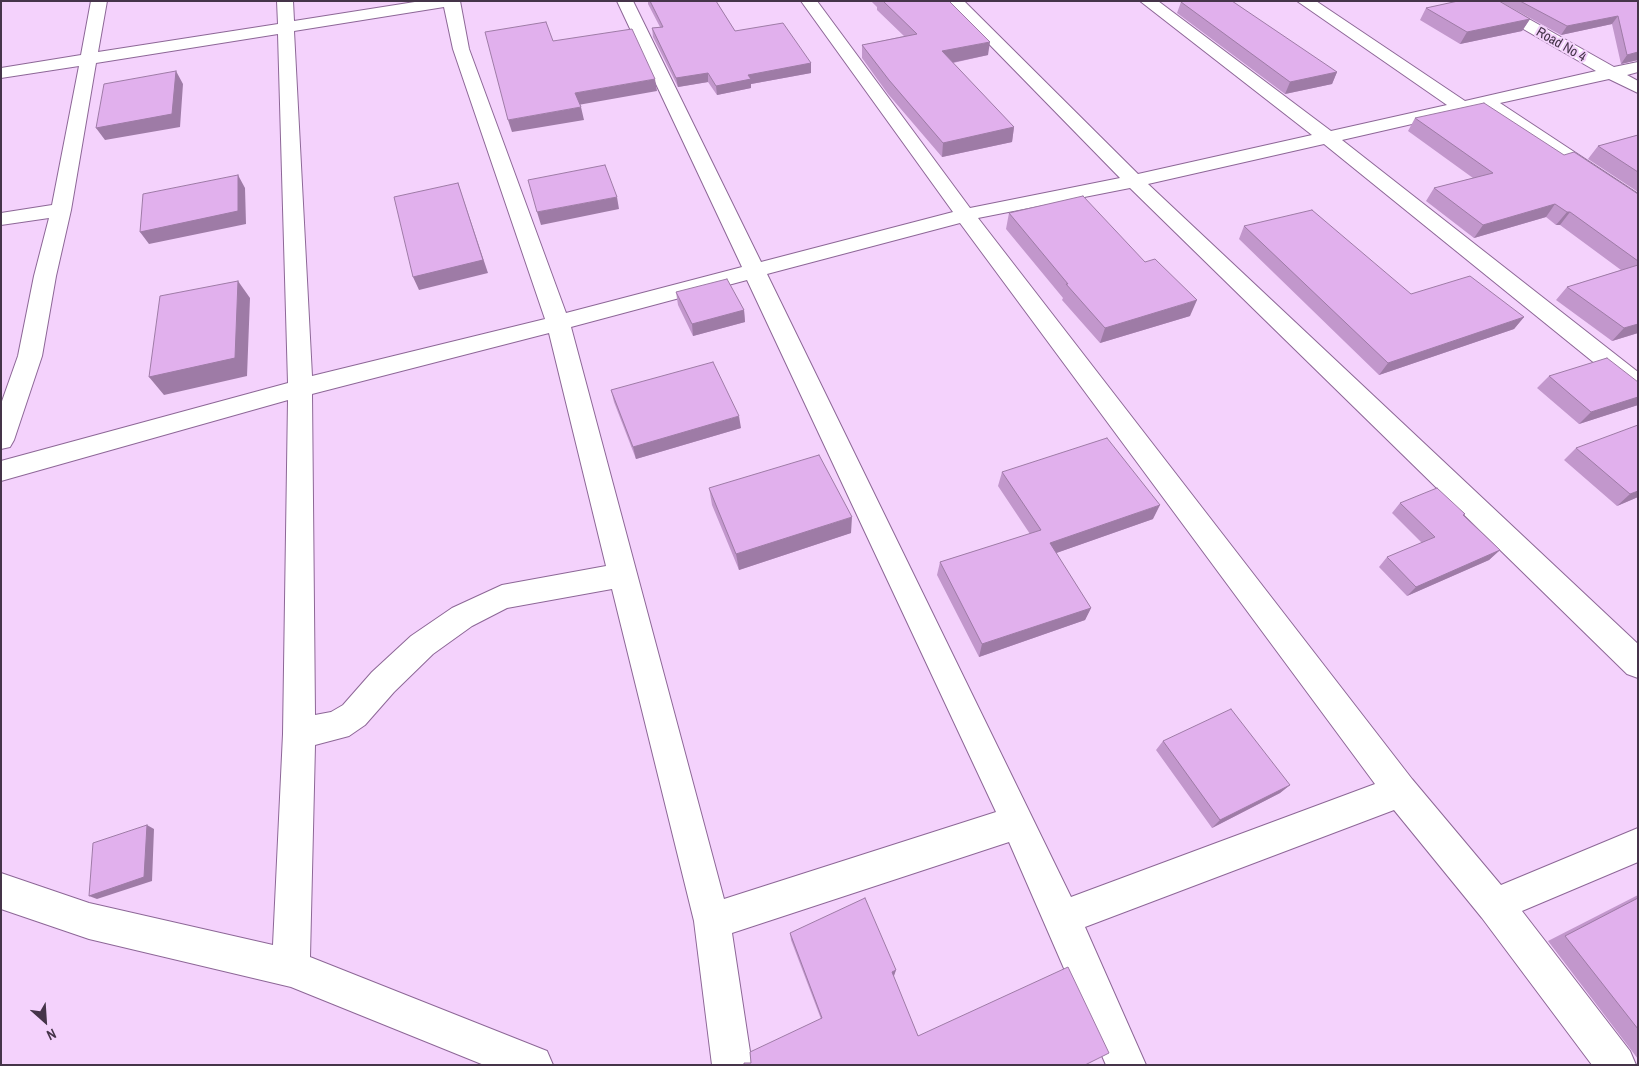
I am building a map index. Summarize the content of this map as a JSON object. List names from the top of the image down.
{
  "streets": {
    "street": ["Road No 4"]
  },
  "north": "bottom right"
}
